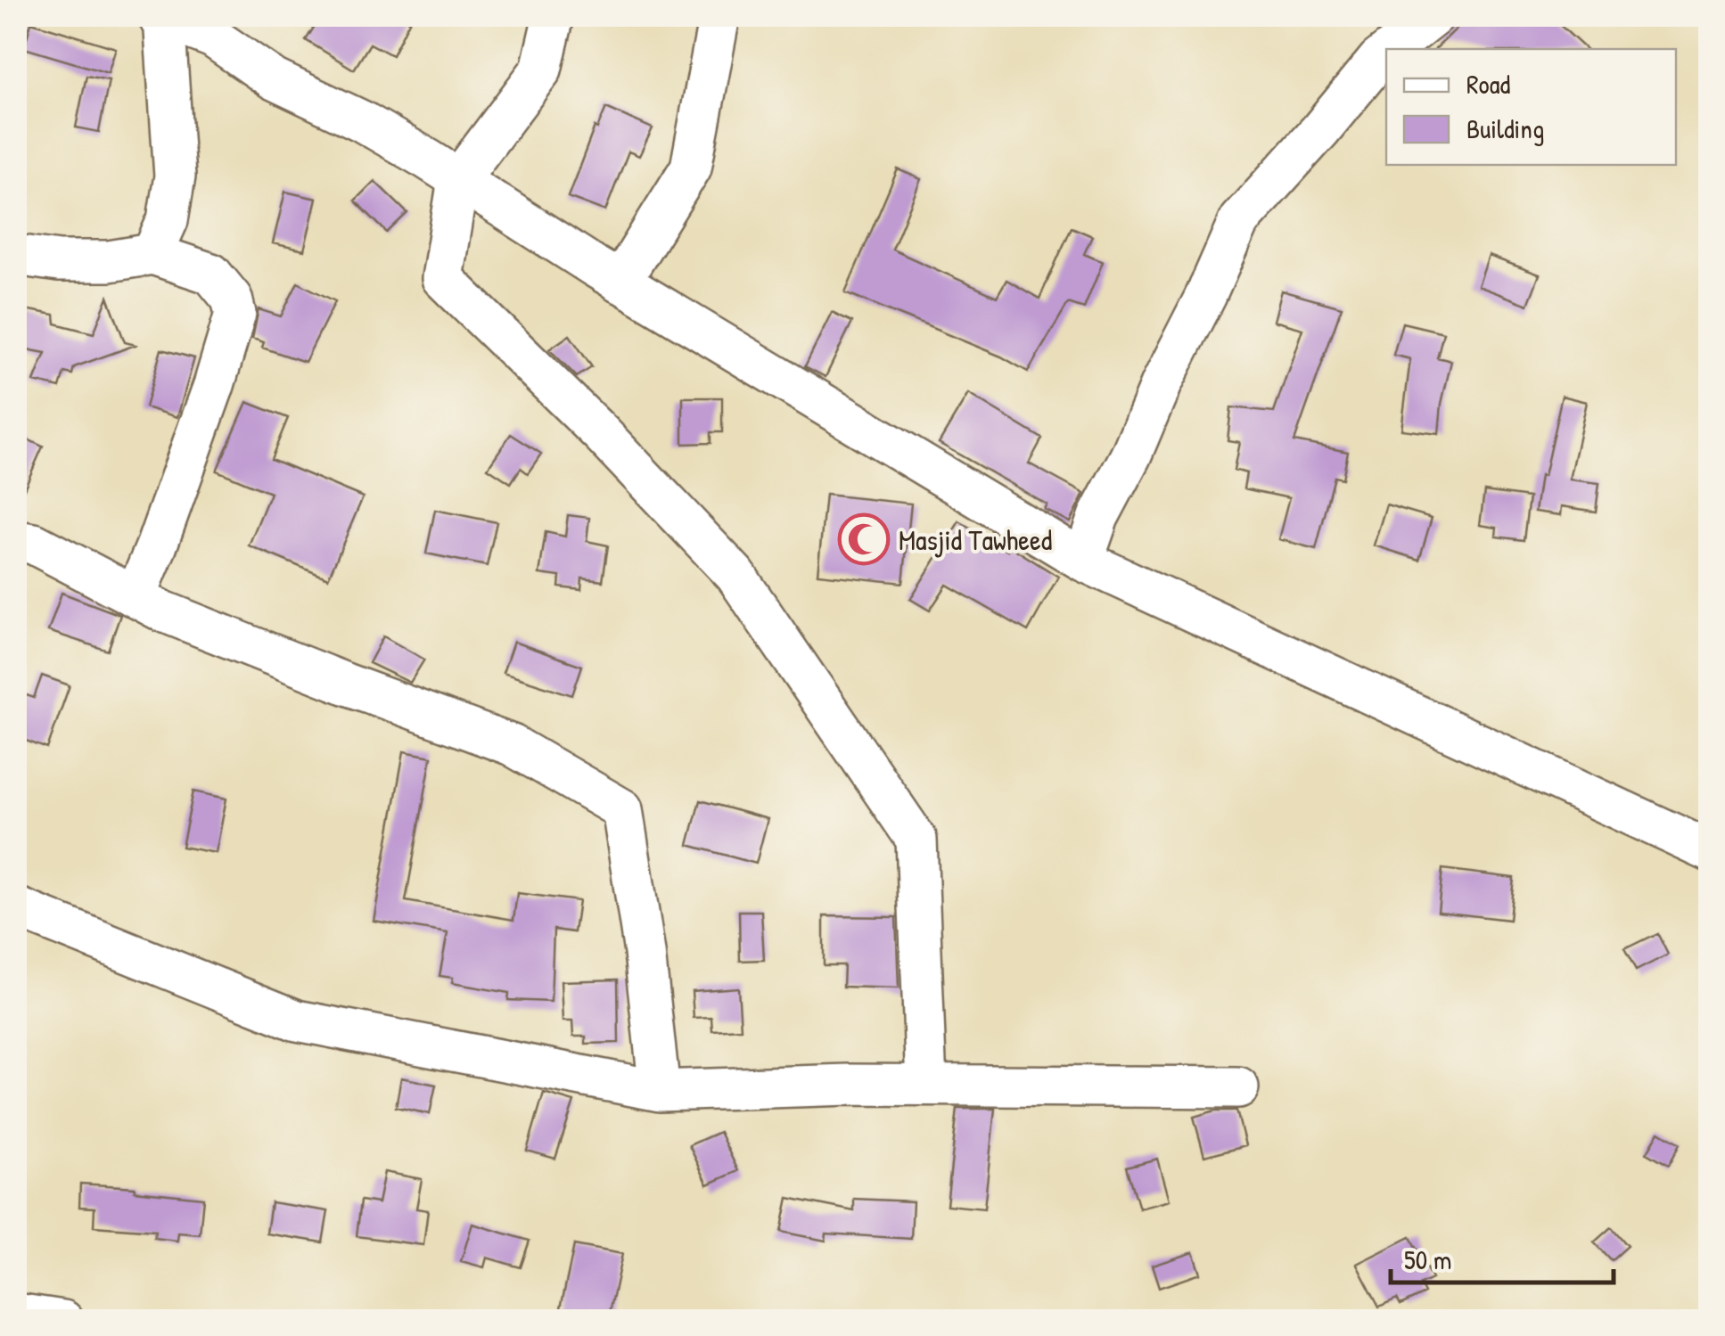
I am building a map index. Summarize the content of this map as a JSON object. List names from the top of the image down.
{
  "places": {
    "mosque": ["Masjid Tawheed"]
  },
  "legend": ["Road", "Building"],
  "scale_bar": "50 m"
}
